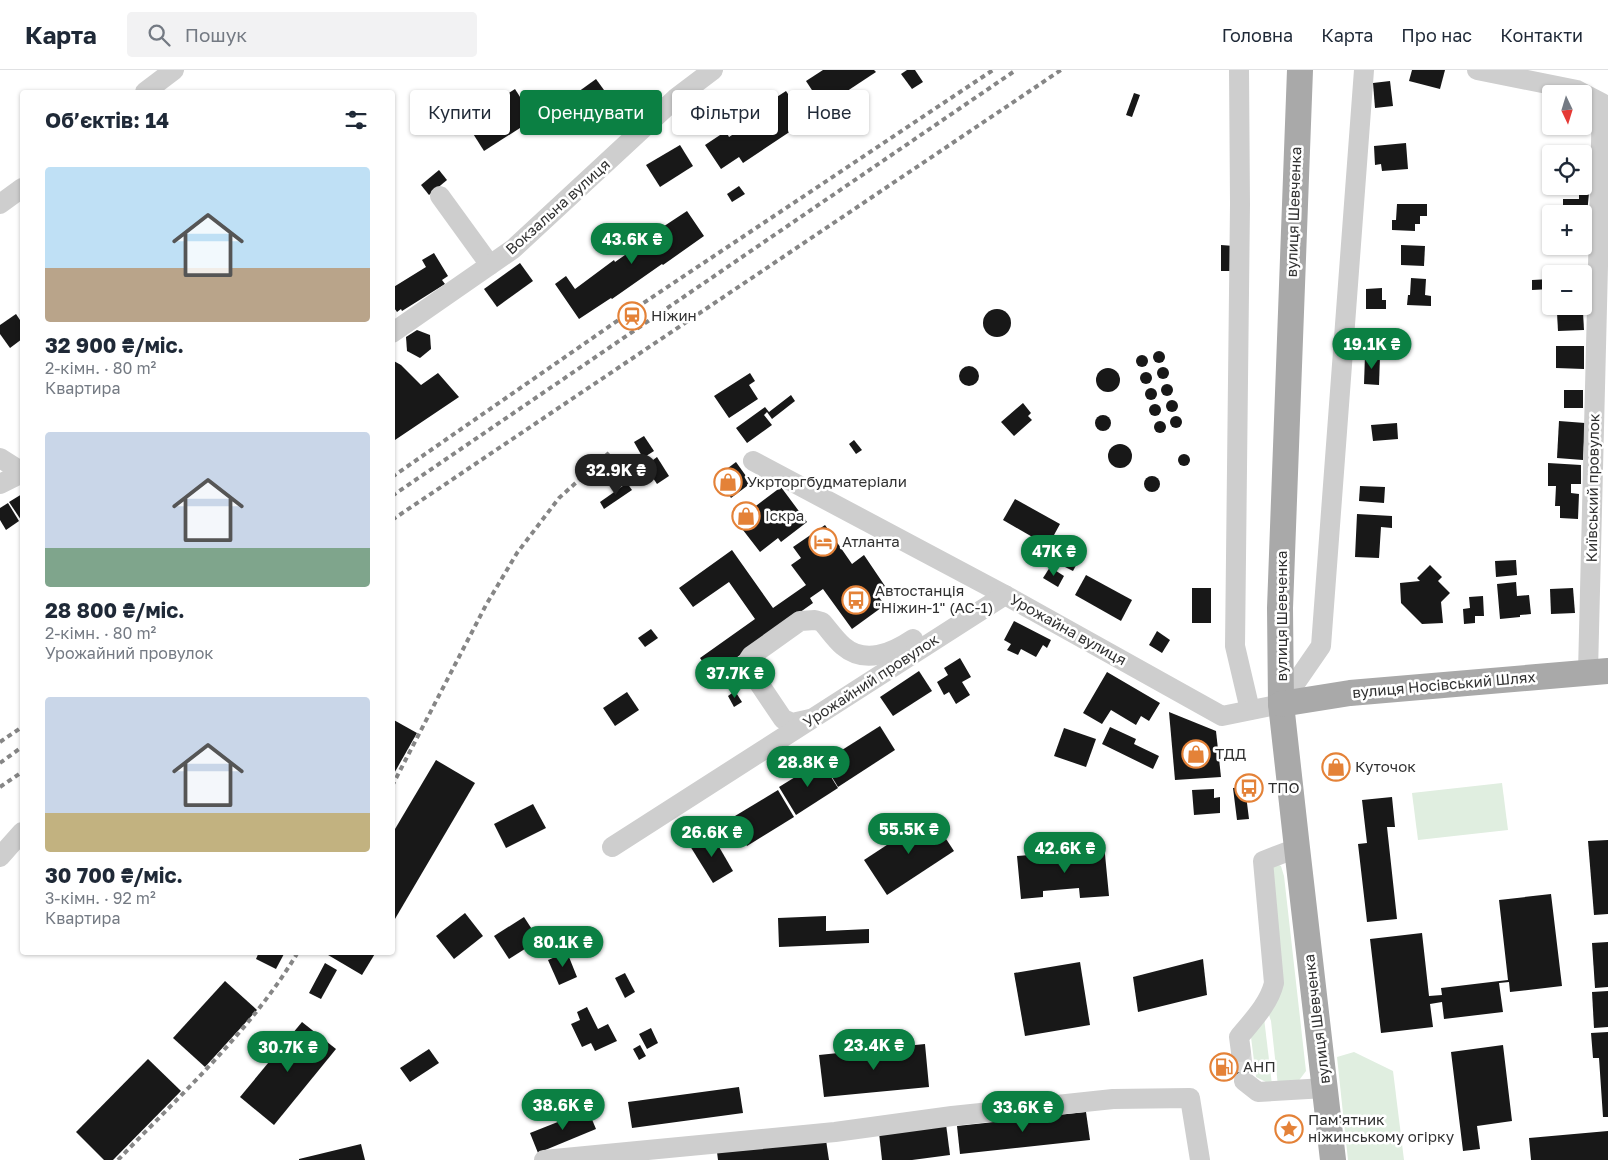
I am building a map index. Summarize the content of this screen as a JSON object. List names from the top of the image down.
{
  "streets": {
    "main road": ["вулиця Шевченка", "вулиця Носівський Шлях"],
    "street": [
      "Вокзальна вулиця",
      "Київський провулок",
      "Урожайна вулиця",
      "Урожайний провулок"
    ]
  },
  "crossings": [
    ["вулиця Шевченка", "Урожайна вулиця"],
    ["вулиця Шевченка", "вулиця Носівський Шлях"],
    ["Київський провулок", "вулиця Носівський Шлях"],
    ["Урожайна вулиця", "Урожайний провулок"],
    ["Урожайна вулиця", "вулиця Носівський Шлях"]
  ],
  "places": {
    "station": ["Ніжин"],
    "shop": [
      "Укрторгбудматеріали",
      "Іскра",
      "ТДД",
      "Куточок"
    ],
    "hotel": ["Атланта"],
    "bus stop": ["Автостанція \"Ніжин-1\" (АС-1)", "ТПО"],
    "fuel station": ["АНП"],
    "place": ["Пам'ятник ніжинському огірку"]
  },
  "north": "bottom",
  "page": {
    "header": "Карта",
    "search": "Пошук",
    "nav": [
      "Головна",
      "Карта",
      "Про нас",
      "Контакти"
    ],
    "map_buttons": ["+", "−"],
    "chip": [
      "Купити",
      "Орендувати",
      "Фільтри",
      "Нове"
    ],
    "heading": "Об’єктів: 14",
    "list": [
      {
        "name": "32 900 ₴/міс.",
        "note": "2-кімн. · 80 m² · Квартира"
      },
      {
        "name": "28 800 ₴/міс.",
        "note": "2-кімн. · 80 m² · Урожайний провулок"
      },
      {
        "name": "30 700 ₴/міс.",
        "note": "3-кімн. · 92 m² · Квартира"
      }
    ],
    "price": [
      "43.6K ₴",
      "19.1K ₴",
      "32.9K ₴",
      "47K ₴",
      "37.7K ₴",
      "28.8K ₴",
      "55.5K ₴",
      "26.6K ₴",
      "42.6K ₴",
      "80.1K ₴",
      "23.4K ₴",
      "30.7K ₴",
      "38.6K ₴",
      "33.6K ₴"
    ]
  }
}
